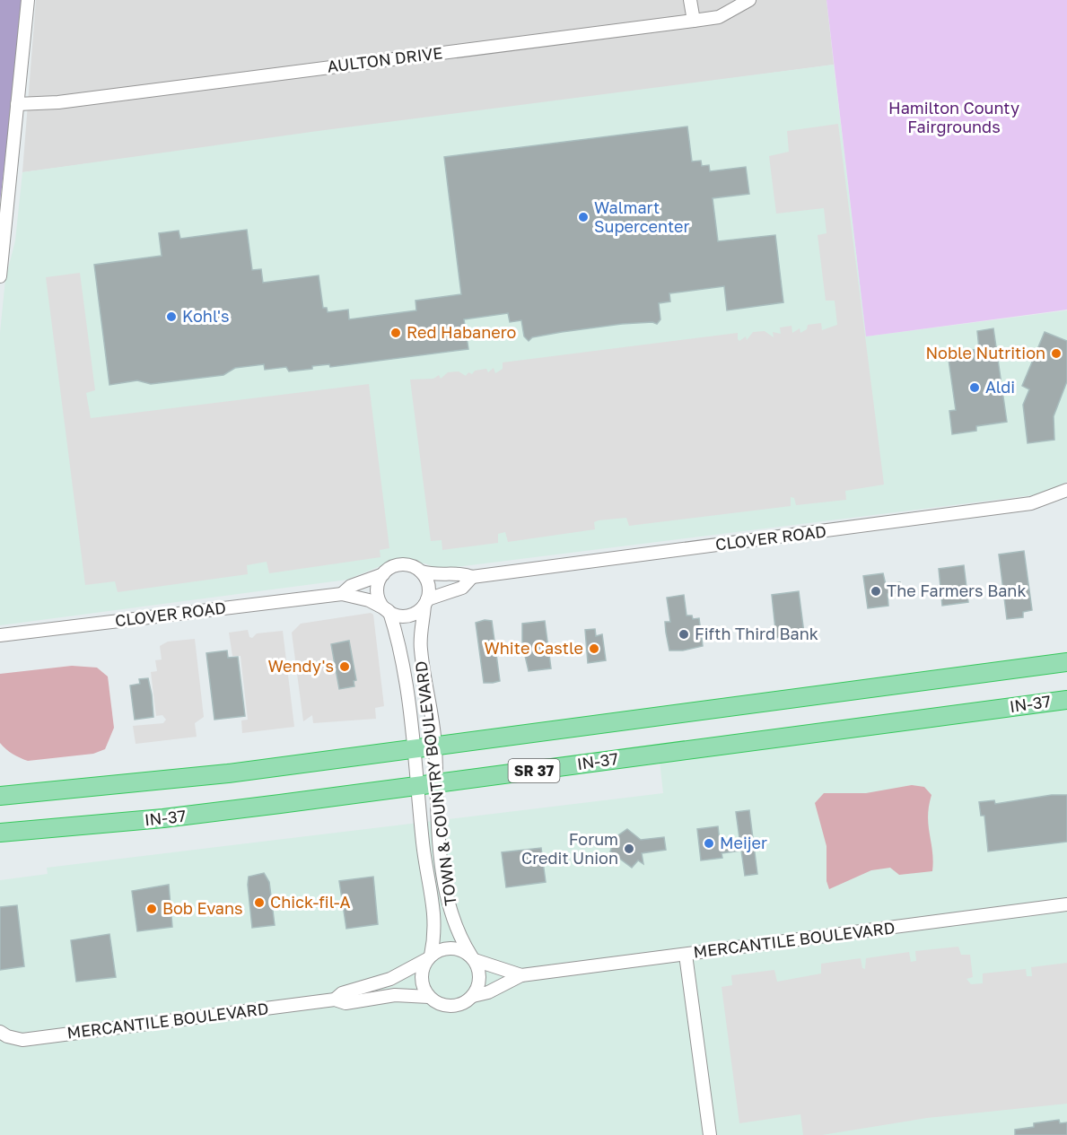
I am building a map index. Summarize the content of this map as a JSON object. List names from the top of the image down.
{
  "streets": {
    "highway": ["IN-37", "SR 37"],
    "street": [
      "AULTON DRIVE",
      "CLOVER ROAD",
      "TOWN & COUNTRY BOULEVARD",
      "MERCANTILE BOULEVARD"
    ]
  },
  "crossings": [
    ["CLOVER ROAD", "TOWN & COUNTRY BOULEVARD"],
    ["IN-37", "TOWN & COUNTRY BOULEVARD"],
    ["SR 37", "TOWN & COUNTRY BOULEVARD"],
    ["TOWN & COUNTRY BOULEVARD", "MERCANTILE BOULEVARD"]
  ],
  "parks": ["Hamilton County Fairgrounds"],
  "places": [
    "Walmart Supercenter",
    "Kohl's",
    "Red Habanero",
    "Noble Nutrition",
    "Aldi",
    "The Farmers Bank",
    "Fifth Third Bank",
    "White Castle",
    "Wendy's",
    "Meijer",
    "Forum Credit Union",
    "Chick-fil-A",
    "Bob Evans"
  ]
}
